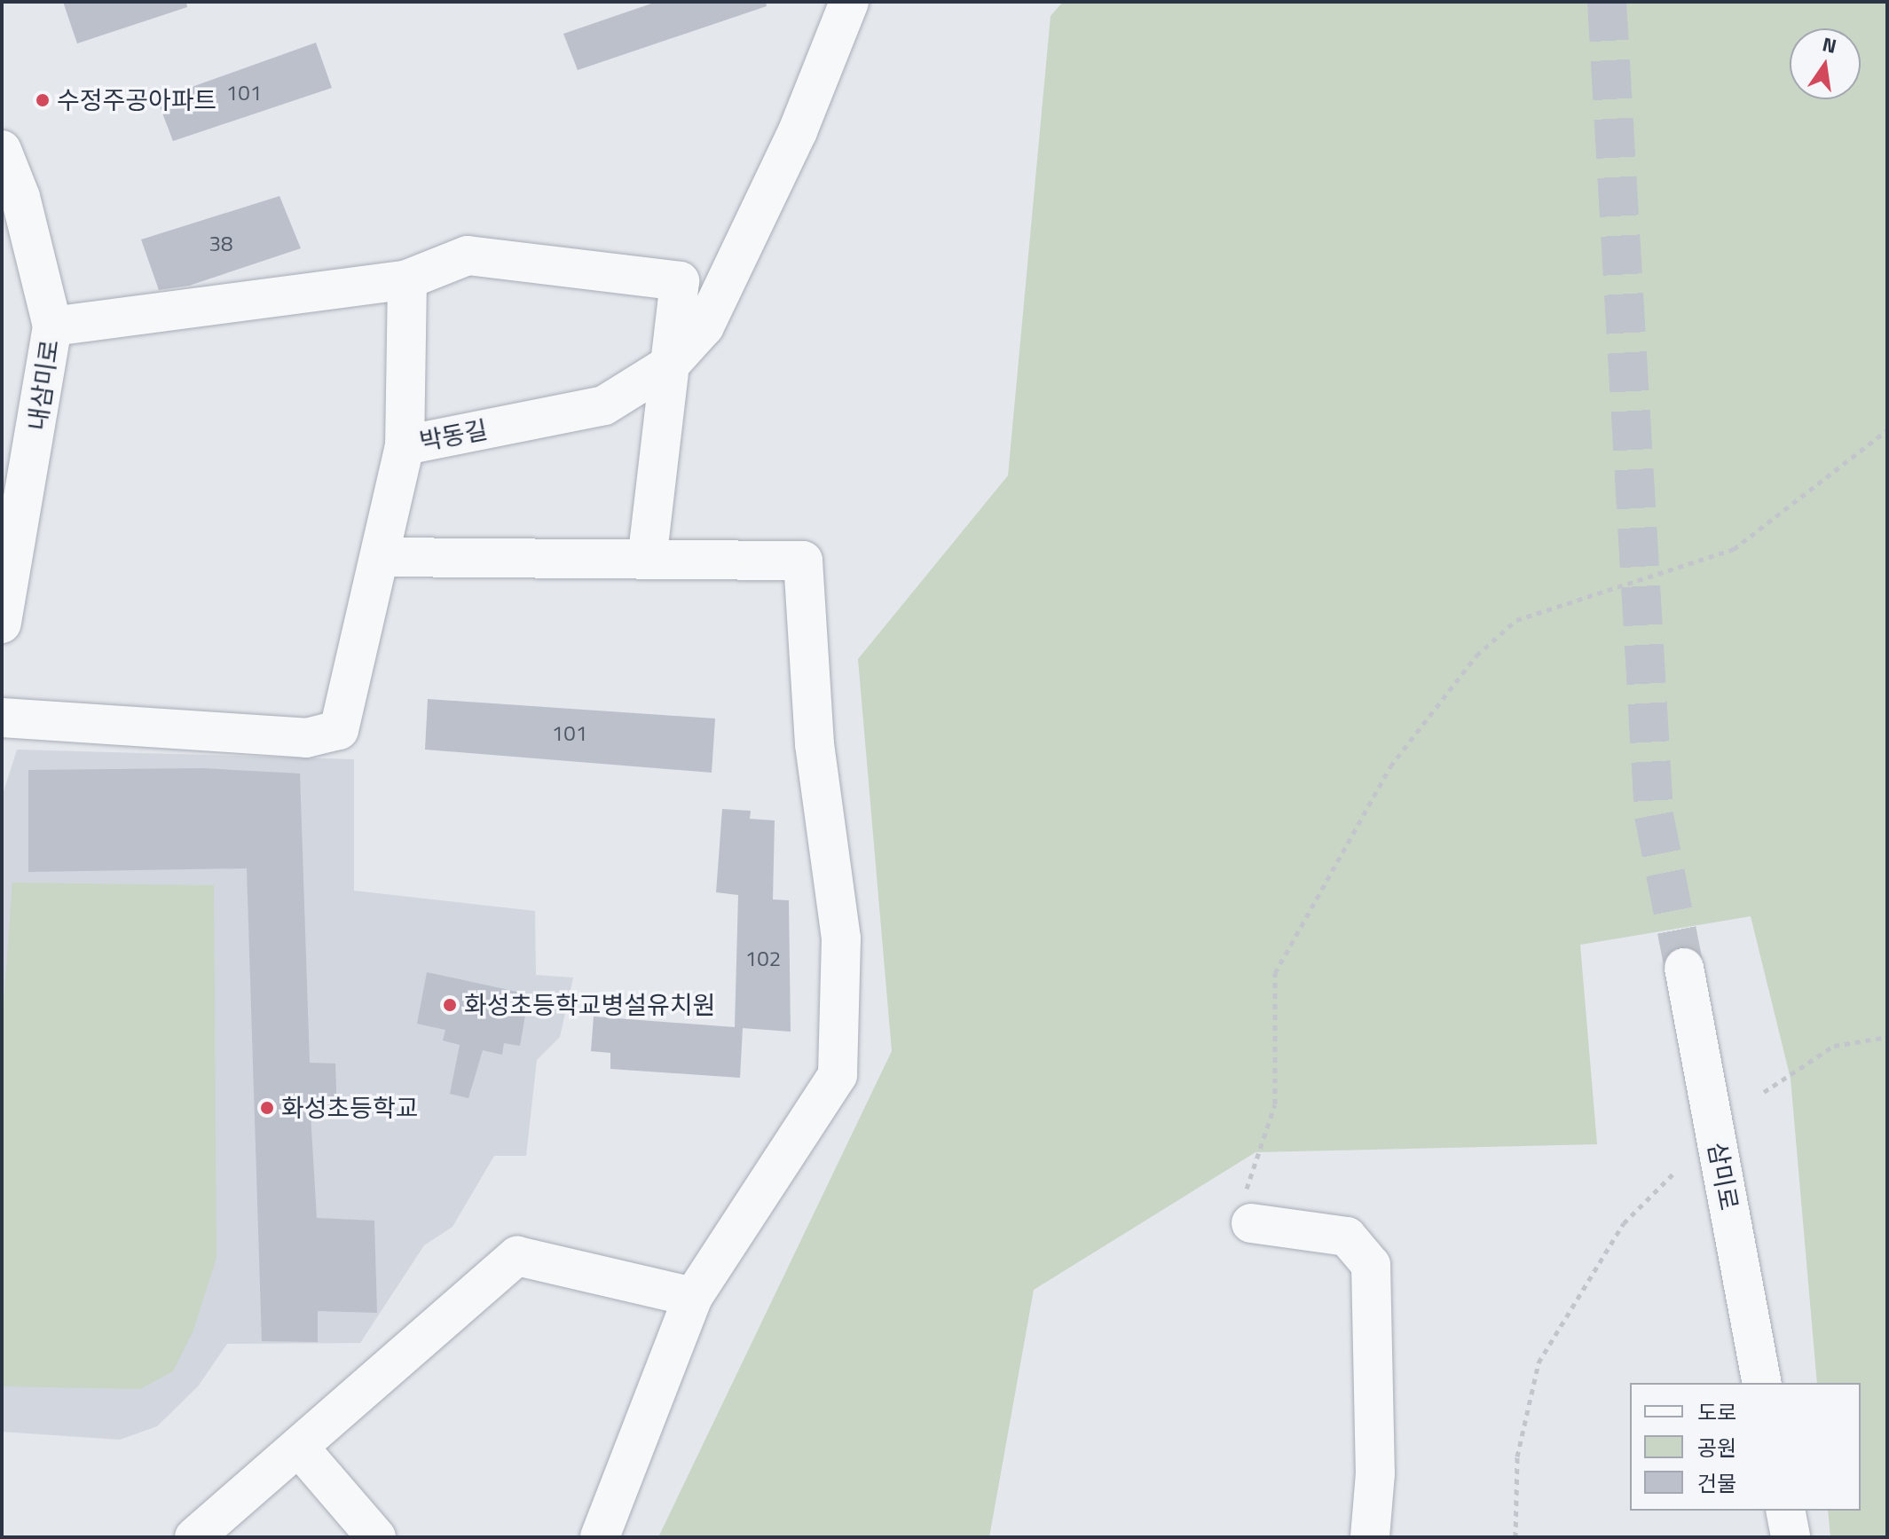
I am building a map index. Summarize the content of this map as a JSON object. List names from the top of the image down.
{
  "streets": {
    "street": ["내삼미로", "박동길", "삼미로"]
  },
  "places": ["수정주공아파트", "화성초등학교병설유치원", "화성초등학교"],
  "house_numbers": [
    "101",
    "38",
    "101",
    "102"
  ],
  "legend": ["도로", "공원", "건물"],
  "north": "top"
}
